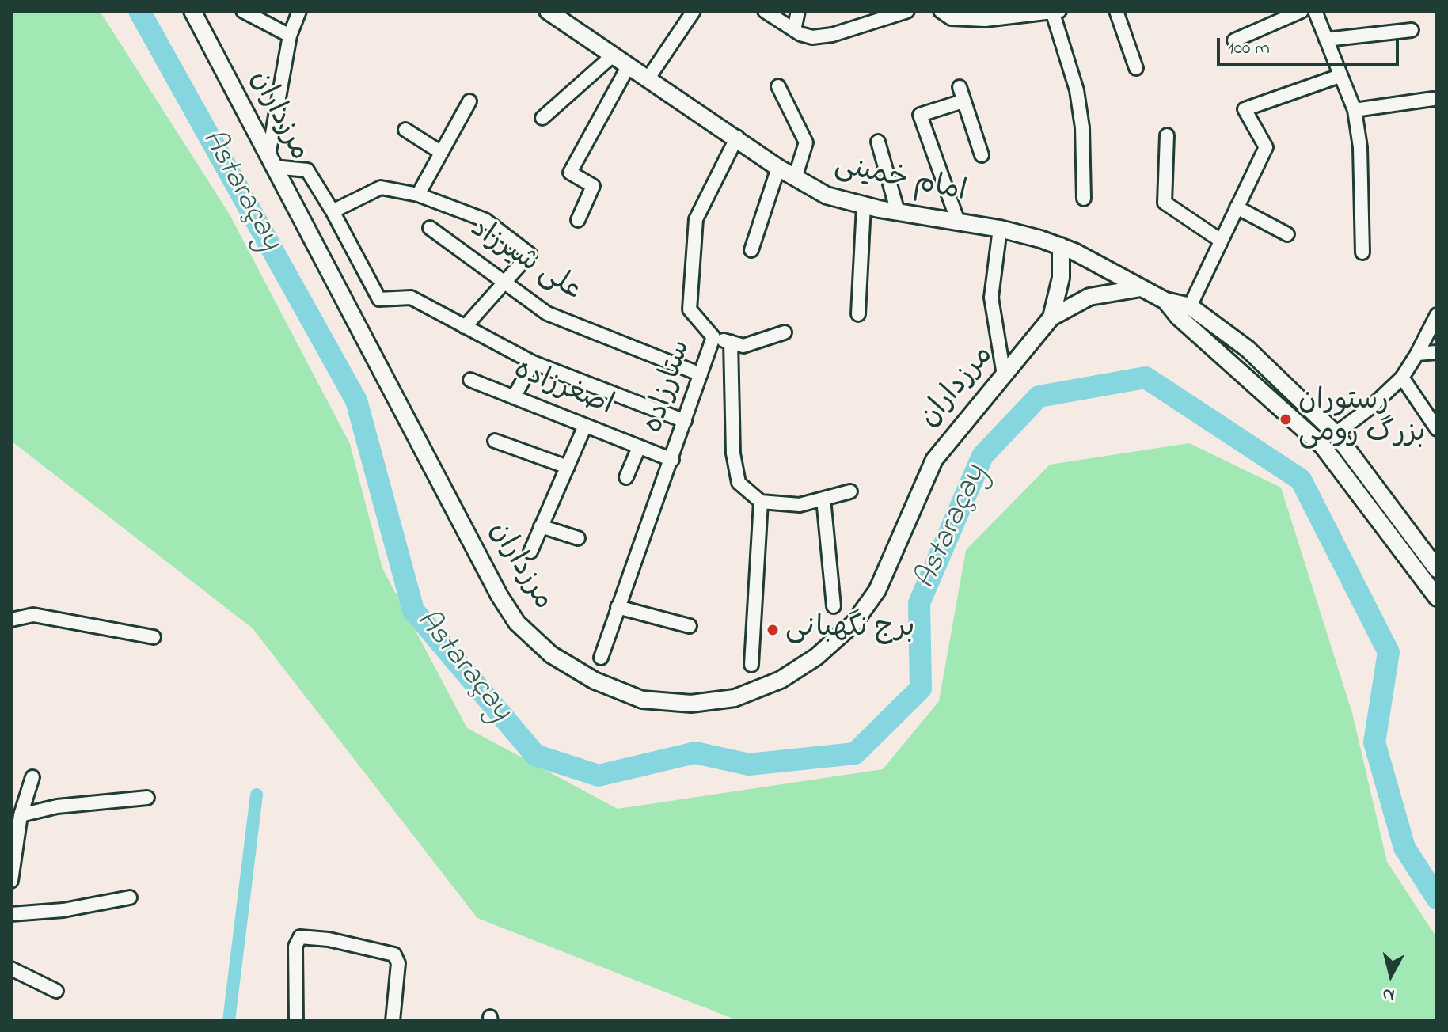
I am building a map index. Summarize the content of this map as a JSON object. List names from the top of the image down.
{
  "streets": {
    "street": [
      "مرزداران",
      "امام خمینی",
      "علی شیرزاد",
      "ستارزاده",
      "اصغرزاده"
    ]
  },
  "crossings": [
    ["مرزداران", "امام خمینی"],
    ["امام خمینی", "ستارزاده"],
    ["علی شیرزاد", "ستارزاده"],
    ["ستارزاده", "اصغرزاده"]
  ],
  "water": ["Astaraçay"],
  "places": ["رستوران بزرگ رومی", "برج نگهبانی"],
  "scale_bar": "100 m",
  "north": "bottom"
}
